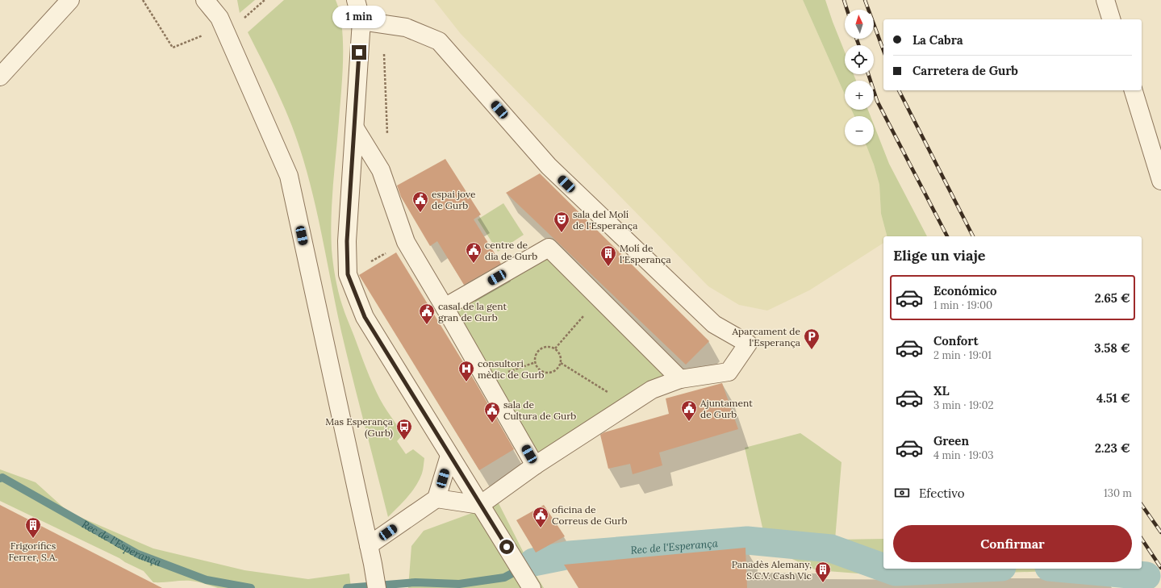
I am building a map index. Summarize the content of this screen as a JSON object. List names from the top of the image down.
{
  "water": ["Rec de l'Esperança"],
  "places": {
    "public building": [
      "espai jove de Gurb",
      "centre de dia de Gurb",
      "casal de la gent gran de Gurb",
      "Ajuntament de Gurb",
      "sala de Cultura de Gurb",
      "oficina de Correus de Gurb"
    ],
    "theatre": ["sala del Molí de l'Esperança"],
    "building": ["Molí de l'Esperança", "Frigorífics Ferrer, S.A.", "Panadès Alemany, S.C.V. Cash Vic"],
    "parking": ["Aparcament de l'Esperança"],
    "hospital": ["consultori mèdic de Gurb"],
    "bus stop": ["Mas Esperança (Gurb)"]
  },
  "north": "top",
  "page": {
    "bubble": "1 min",
    "map_buttons": ["+", "−"],
    "banner": ["La Cabra", "Carretera de Gurb"],
    "heading": "Elige un viaje",
    "list": [
      {
        "name": "Económico",
        "note": "1 min · 19:00",
        "value": "2.65 €"
      },
      {
        "name": "Confort",
        "note": "2 min · 19:01",
        "value": "3.58 €"
      },
      {
        "name": "XL",
        "note": "3 min · 19:02",
        "value": "4.51 €"
      },
      {
        "name": "Green",
        "note": "4 min · 19:03",
        "value": "2.23 €"
      }
    ],
    "pay": ["Efectivo", "130 m"],
    "buttons": "Confirmar"
  }
}
